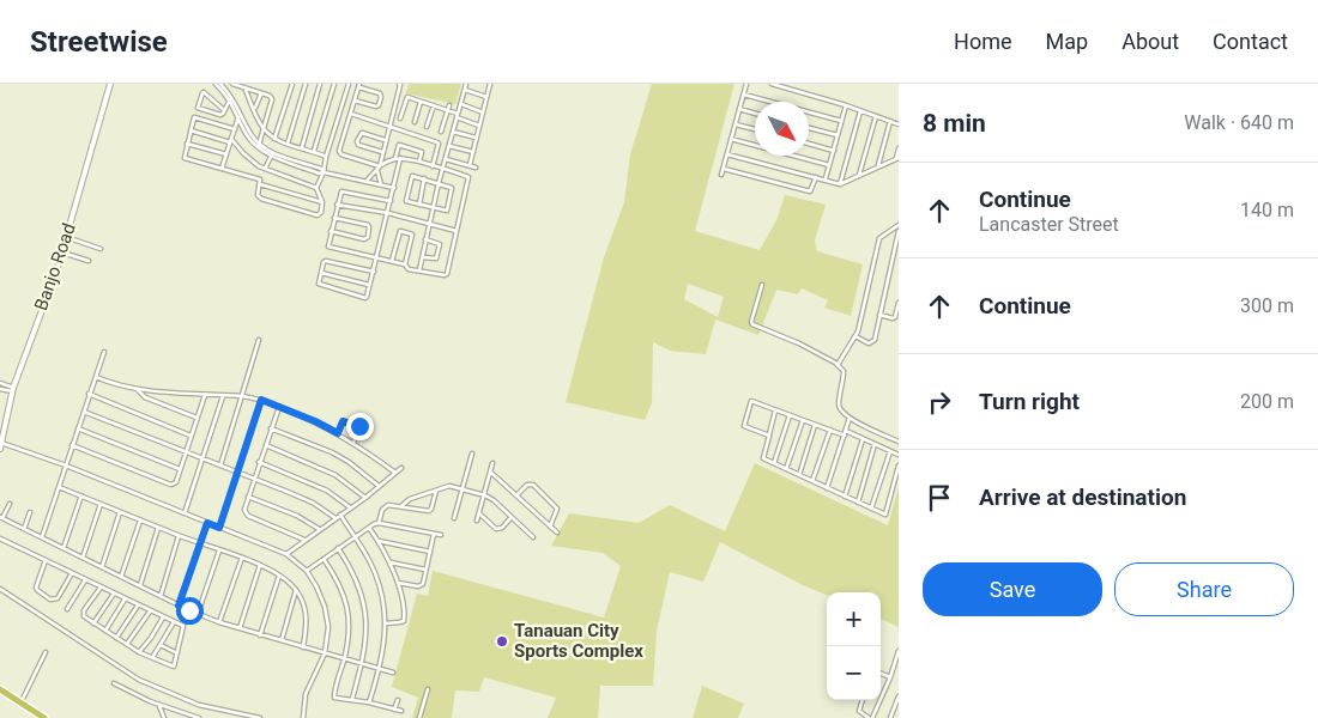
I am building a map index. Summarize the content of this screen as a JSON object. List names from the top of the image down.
{
  "streets": {
    "street": ["Banjo Road"]
  },
  "places": ["Tanauan City Sports Complex"],
  "north": "bottom right",
  "page": {
    "header": "Streetwise",
    "nav": [
      "Home",
      "Map",
      "About",
      "Contact"
    ],
    "heading": ["8 min", "Walk · 640 m"],
    "list": [
      ["Continue", "Lancaster Street", "140 m"],
      ["Continue", "300 m"],
      ["Turn right", "200 m"],
      "Arrive at destination"
    ],
    "buttons": ["Save", "Share"],
    "map_buttons": ["+", "−"]
  }
}
